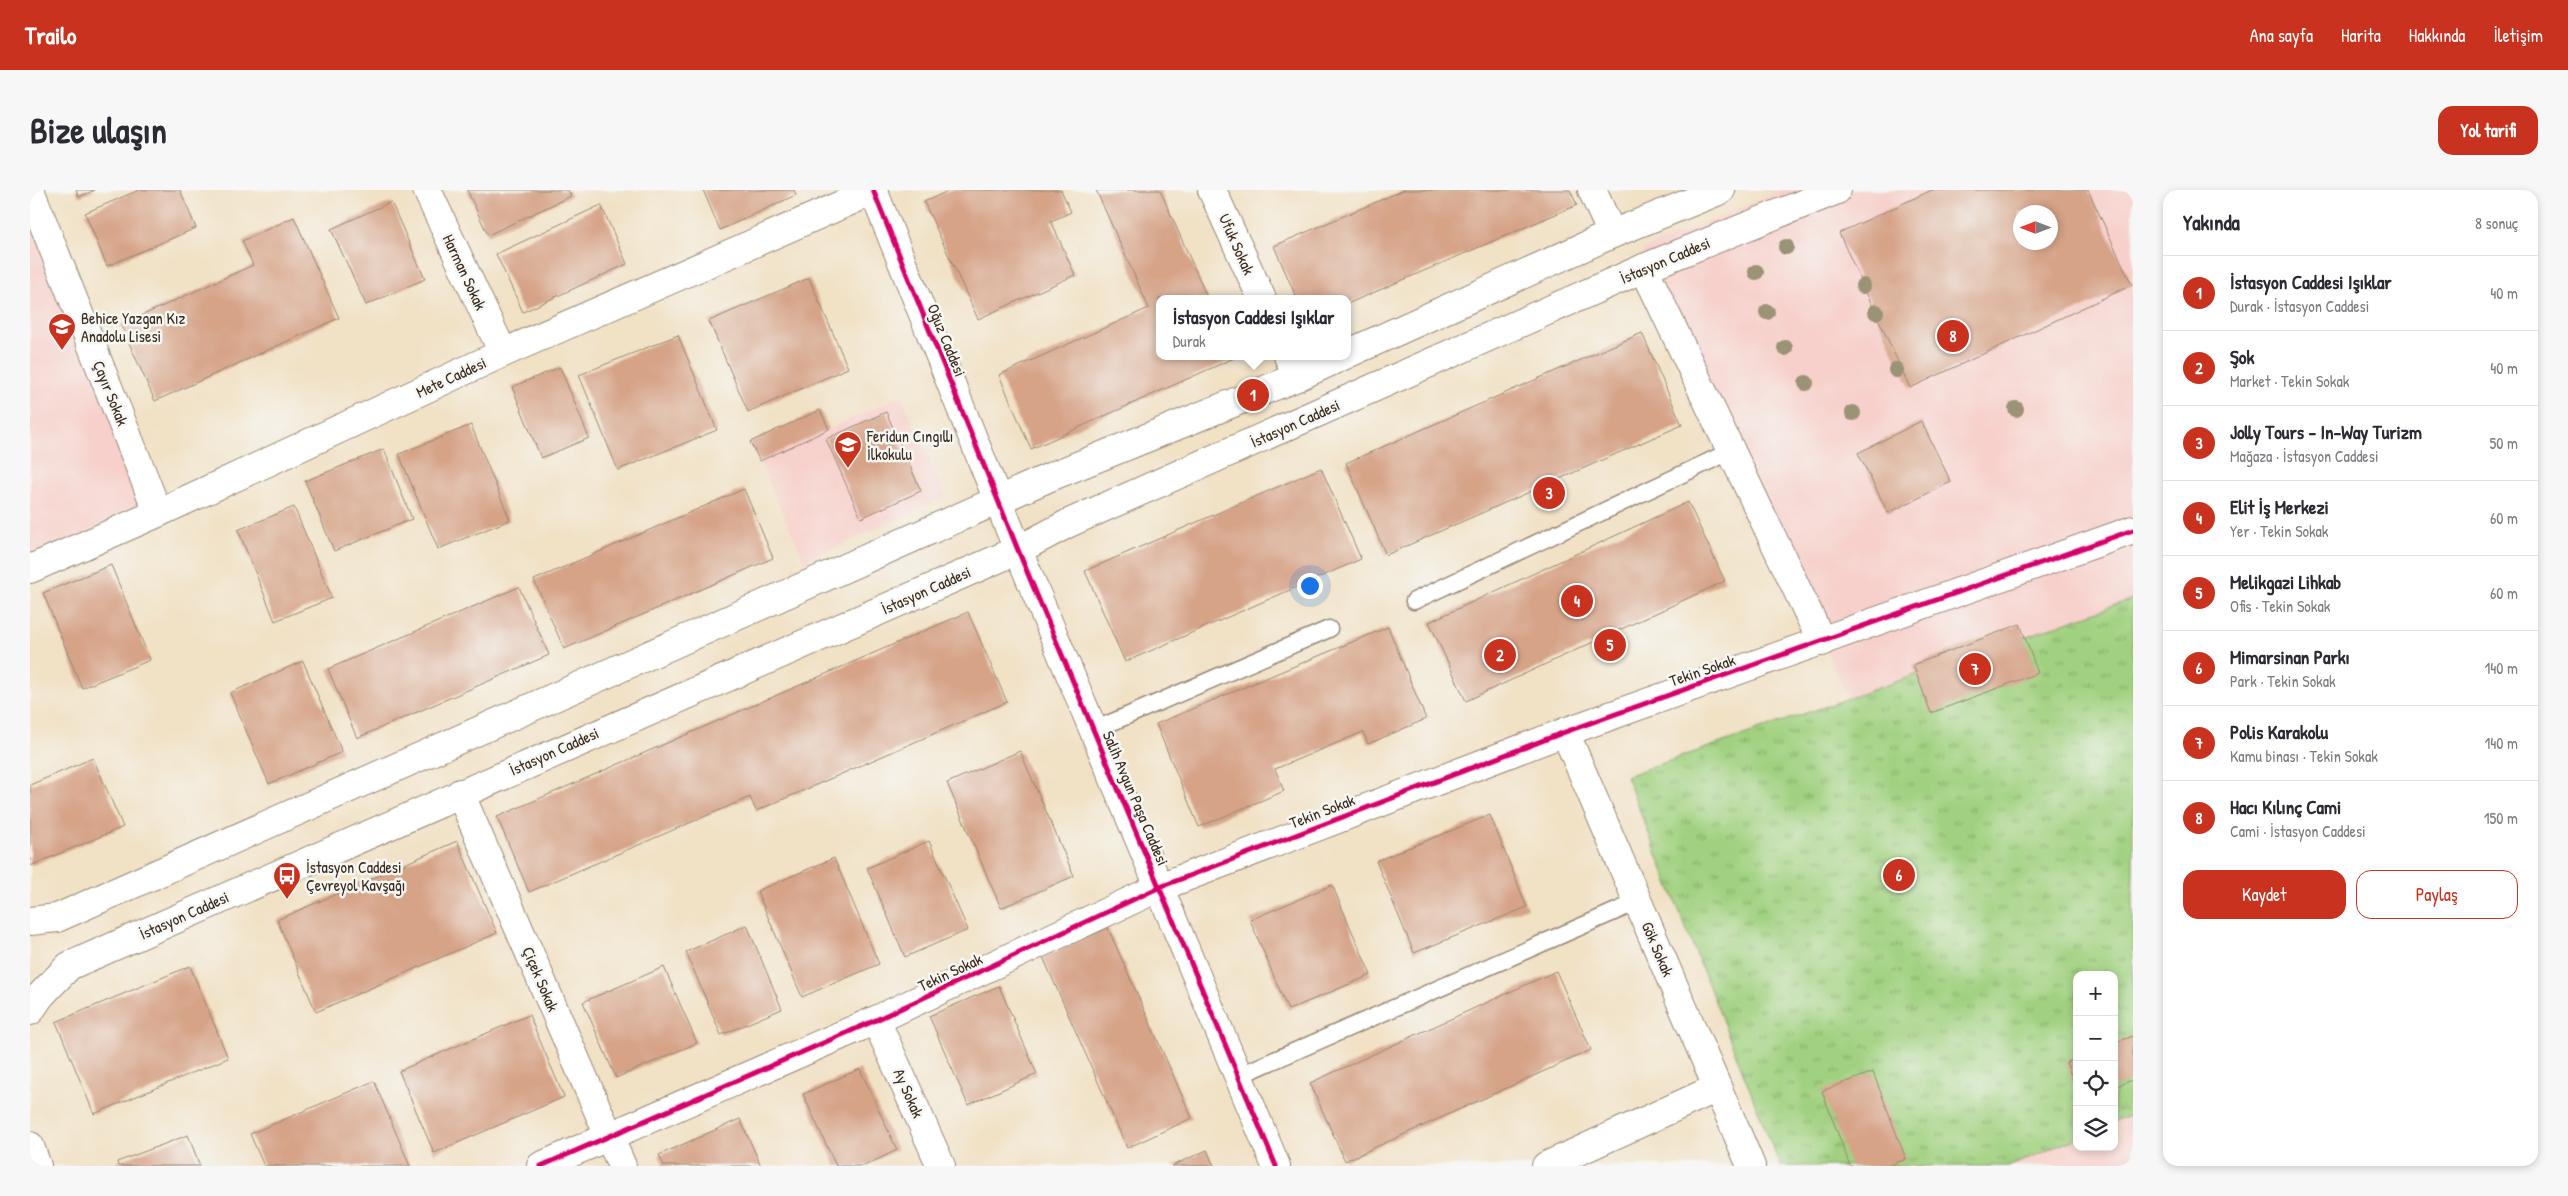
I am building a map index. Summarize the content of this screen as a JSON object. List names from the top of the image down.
{
  "streets": {
    "main road": [
      "Ufuk Sokak",
      "İstasyon Caddesi",
      "Harman Sokak",
      "Oğuz Caddesi",
      "Mete Caddesi",
      "Çayır Sokak",
      "Tekin Sokak",
      "Salih Avgun Paşa Caddesi",
      "Gök Sokak",
      "Çiçek Sokak",
      "Ay Sokak"
    ]
  },
  "crossings": [
    ["İstasyon Caddesi", "Oğuz Caddesi"],
    ["İstasyon Caddesi", "Salih Avgun Paşa Caddesi"],
    ["İstasyon Caddesi", "Çiçek Sokak"],
    ["Harman Sokak", "Mete Caddesi"],
    ["Oğuz Caddesi", "Mete Caddesi"],
    ["Oğuz Caddesi", "Salih Avgun Paşa Caddesi"],
    ["Mete Caddesi", "Çayır Sokak"],
    ["Tekin Sokak", "Salih Avgun Paşa Caddesi"],
    ["Tekin Sokak", "Gök Sokak"],
    ["Tekin Sokak", "Çiçek Sokak"],
    ["Tekin Sokak", "Ay Sokak"]
  ],
  "places": {
    "school or university": ["Behice Yazgan Kız Anadolu Lisesi", "Feridun Cıngıllı İlkokulu"],
    "bus stop": ["İstasyon Caddesi Çevreyol Kavşağı"]
  },
  "north": "left",
  "page": {
    "header": "Trailo",
    "nav": [
      "Ana sayfa",
      "Harita",
      "Hakkında",
      "İletişim"
    ],
    "buttons": [
      "Yol tarifi",
      ["Kaydet", "Paylaş"]
    ],
    "title": "Bize ulaşın",
    "heading": ["Yakında", "8 sonuç"],
    "list": [
      {
        "mark": "1",
        "name": "İstasyon Caddesi Işıklar",
        "note": "Durak · İstasyon Caddesi",
        "value": "40 m"
      },
      {
        "mark": "2",
        "name": "Şok",
        "note": "Market · Tekin Sokak",
        "value": "40 m"
      },
      {
        "mark": "3",
        "name": "Jolly Tours - In-Way Turizm",
        "note": "Mağaza · İstasyon Caddesi",
        "value": "50 m"
      },
      {
        "mark": "4",
        "name": "Elit İş Merkezi",
        "note": "Yer · Tekin Sokak",
        "value": "60 m"
      },
      {
        "mark": "5",
        "name": "Melikgazi Lihkab",
        "note": "Ofis · Tekin Sokak",
        "value": "60 m"
      },
      {
        "mark": "6",
        "name": "Mimarsinan Parkı",
        "note": "Park · Tekin Sokak",
        "value": "140 m"
      },
      {
        "mark": "7",
        "name": "Polis Karakolu",
        "note": "Kamu binası · Tekin Sokak",
        "value": "140 m"
      },
      {
        "mark": "8",
        "name": "Hacı Kılınç Cami",
        "note": "Cami · İstasyon Caddesi",
        "value": "150 m"
      }
    ],
    "popup": ["İstasyon Caddesi Işıklar", "Durak"],
    "pins": [
      "8",
      "1",
      "3",
      "4",
      "5",
      "2",
      "7",
      "6"
    ],
    "map_buttons": ["+", "−"]
  }
}
